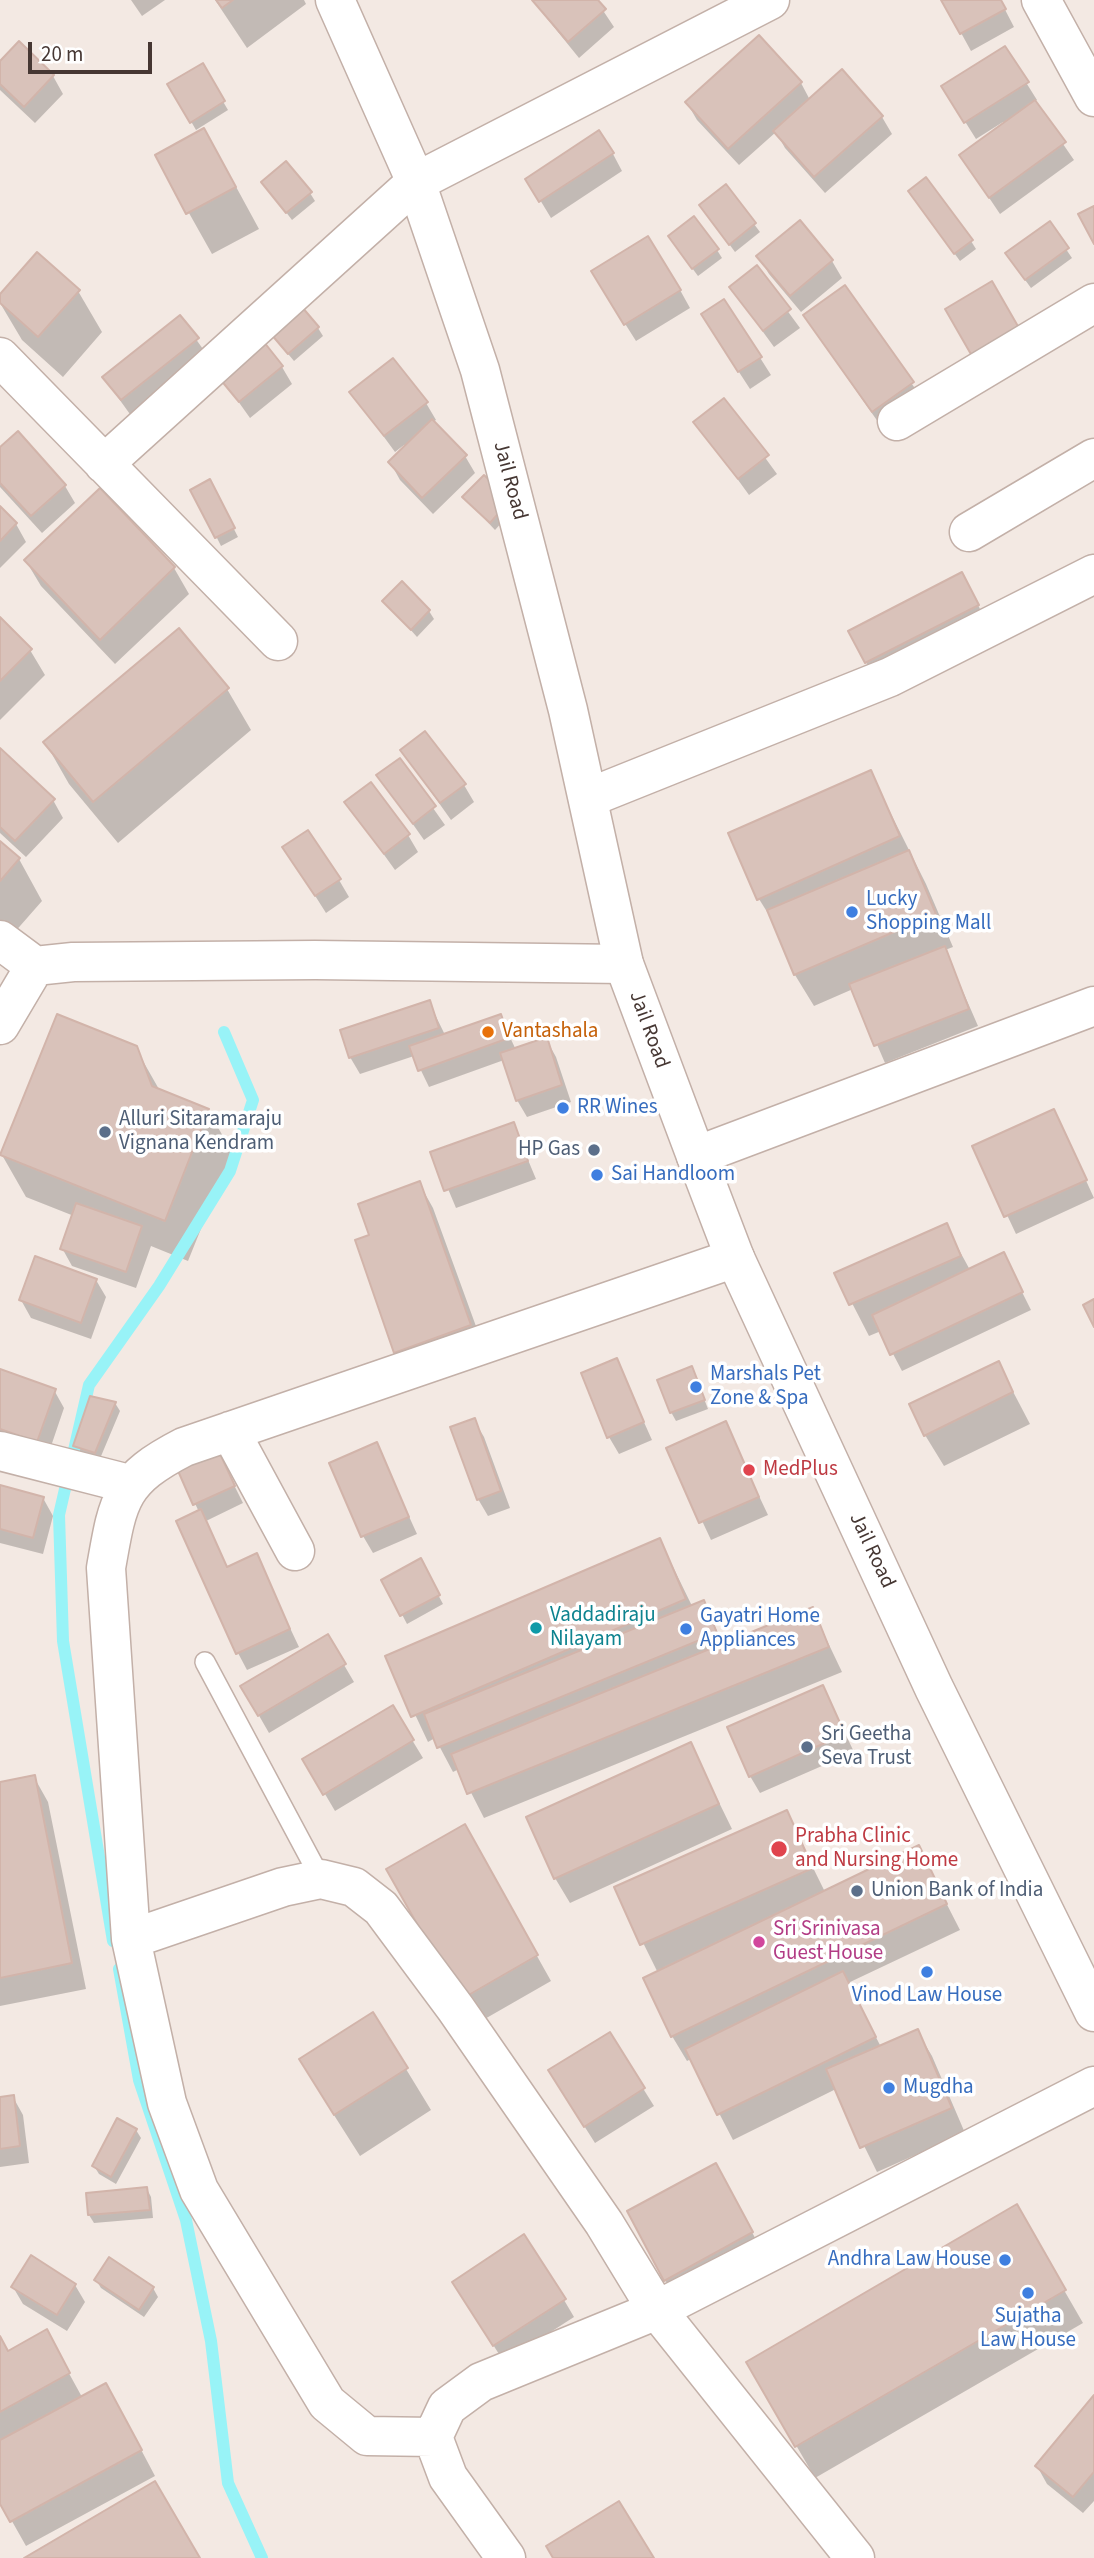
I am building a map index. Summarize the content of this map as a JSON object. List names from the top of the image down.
{
  "streets": {
    "street": ["Jail Road"]
  },
  "places": [
    "Lucky Shopping Mall",
    "Vantashala",
    "RR Wines",
    "Alluri Sitaramaraju Vignana Kendram",
    "HP Gas",
    "Sai Handloom",
    "Marshals Pet Zone & Spa",
    "MedPlus",
    "Vaddadiraju Nilayam",
    "Gayatri Home Appliances",
    "Sri Geetha Seva Trust",
    "Prabha Clinic and Nursing Home",
    "Union Bank of India",
    "Sri Srinivasa Guest House",
    "Vinod Law House",
    "Mugdha",
    "Andhra Law House",
    "Sujatha Law House"
  ],
  "scale_bar": "20 m"
}
